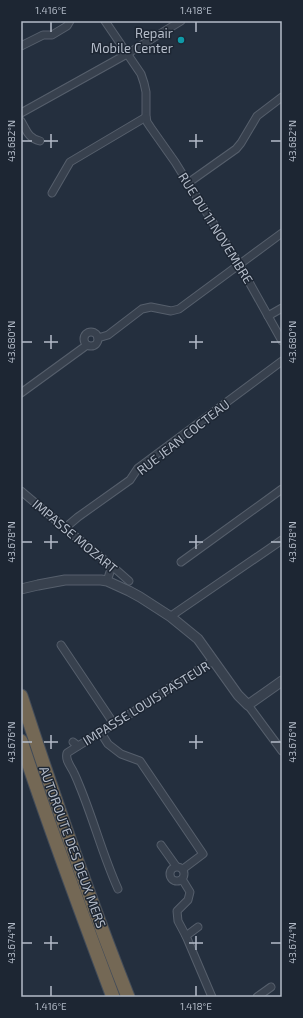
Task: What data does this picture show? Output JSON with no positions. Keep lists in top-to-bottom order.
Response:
{
  "streets": {
    "highway": ["AUTOROUTE DES DEUX MERS"],
    "street": [
      "RUE DU 11 NOVEMBRE",
      "RUE JEAN COCTEAU",
      "IMPASSE MOZART",
      "IMPASSE LOUIS PASTEUR"
    ]
  },
  "crossings": [
    ["RUE JEAN COCTEAU", "IMPASSE MOZART"]
  ],
  "places": ["Repair Mobile Center"],
  "coordinates": [
    "1.416°E",
    "1.418°E",
    "43.682°N",
    "43.680°N",
    "43.678°N",
    "43.676°N",
    "43.674°N"
  ]
}
